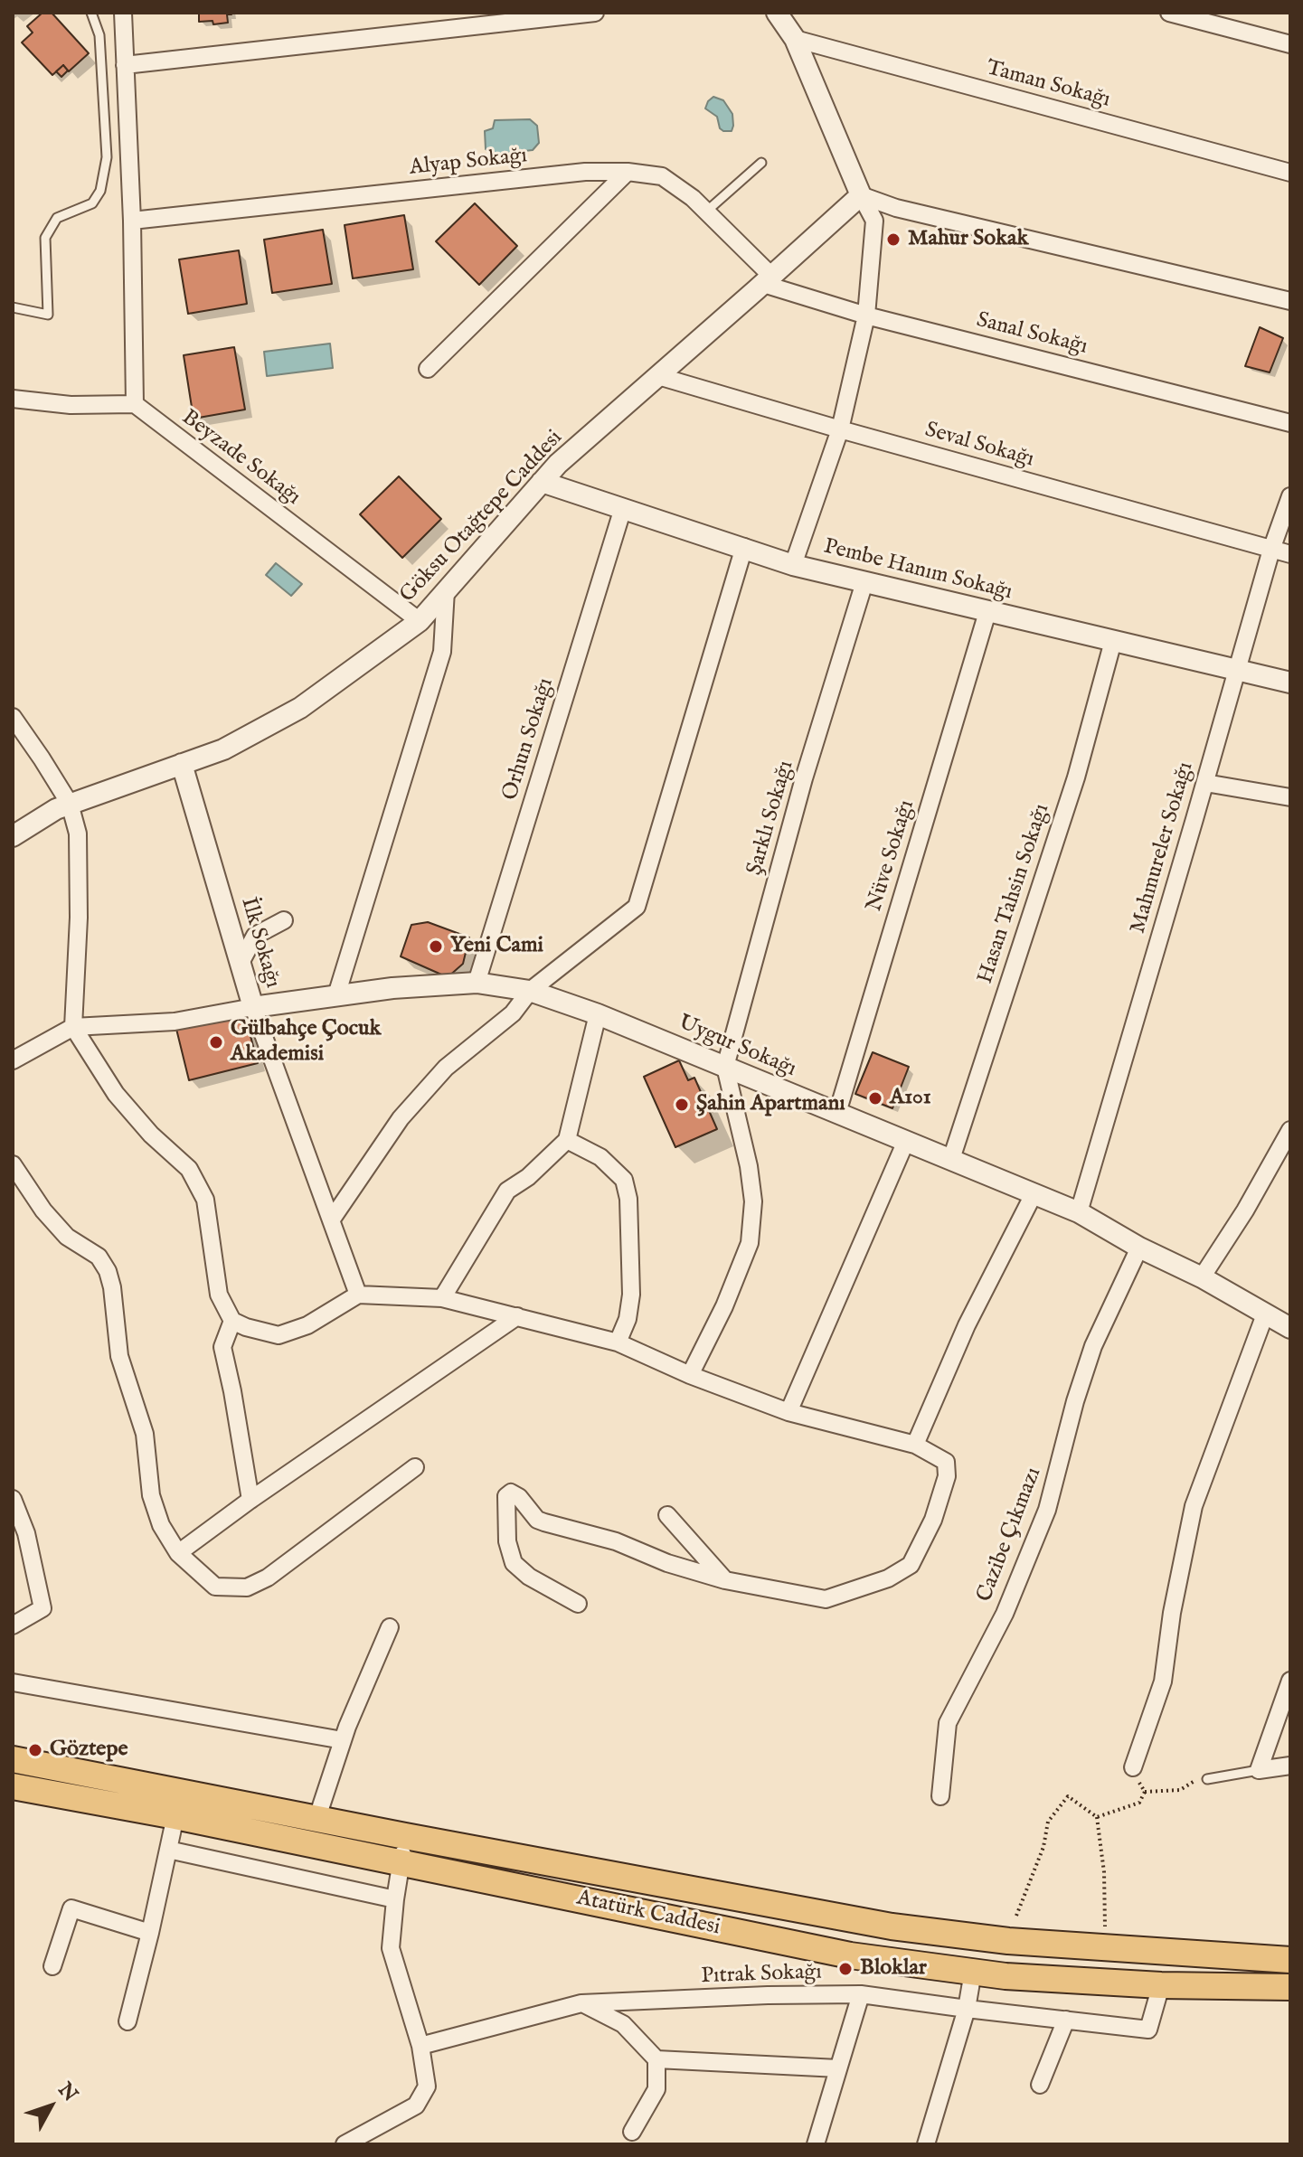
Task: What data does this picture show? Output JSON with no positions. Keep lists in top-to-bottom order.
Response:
{
  "streets": {
    "main road": ["Atatürk Caddesi"],
    "street": [
      "Taman Sokağı",
      "Alyap Sokağı",
      "Sanal Sokağı",
      "Seval Sokağı",
      "Beyzade Sokağı",
      "Göksu Otağtepe Caddesi",
      "Pembe Hanım Sokağı",
      "Orhun Sokağı",
      "Şarklı Sokağı",
      "Mahmureler Sokağı",
      "Nüve Sokağı",
      "Hasan Tahsin Sokağı",
      "İlk Sokağı",
      "Uygur Sokağı",
      "Cazibe Çıkmazı",
      "Pıtrak Sokağı"
    ]
  },
  "crossings": [
    ["Alyap Sokağı", "Sanal Sokağı"],
    ["Alyap Sokağı", "Göksu Otağtepe Caddesi"],
    ["Sanal Sokağı", "Göksu Otağtepe Caddesi"],
    ["Seval Sokağı", "Göksu Otağtepe Caddesi"],
    ["Seval Sokağı", "Mahmureler Sokağı"],
    ["Beyzade Sokağı", "Göksu Otağtepe Caddesi"],
    ["Göksu Otağtepe Caddesi", "Pembe Hanım Sokağı"],
    ["Göksu Otağtepe Caddesi", "İlk Sokağı"],
    ["Pembe Hanım Sokağı", "Orhun Sokağı"],
    ["Pembe Hanım Sokağı", "Şarklı Sokağı"],
    ["Pembe Hanım Sokağı", "Mahmureler Sokağı"],
    ["Pembe Hanım Sokağı", "Nüve Sokağı"],
    ["Pembe Hanım Sokağı", "Hasan Tahsin Sokağı"],
    ["Orhun Sokağı", "Uygur Sokağı"],
    ["Şarklı Sokağı", "Uygur Sokağı"],
    ["Mahmureler Sokağı", "Uygur Sokağı"],
    ["Nüve Sokağı", "Uygur Sokağı"],
    ["Hasan Tahsin Sokağı", "Uygur Sokağı"],
    ["İlk Sokağı", "Uygur Sokağı"],
    ["Uygur Sokağı", "Cazibe Çıkmazı"],
    ["Atatürk Caddesi", "Pıtrak Sokağı"]
  ],
  "places": [
    "Mahur Sokak",
    "Yeni Cami",
    "Gülbahçe Çocuk Akademisi",
    "A101",
    "Şahin Apartmanı",
    "Göztepe",
    "Bloklar"
  ],
  "north": "top right"
}
